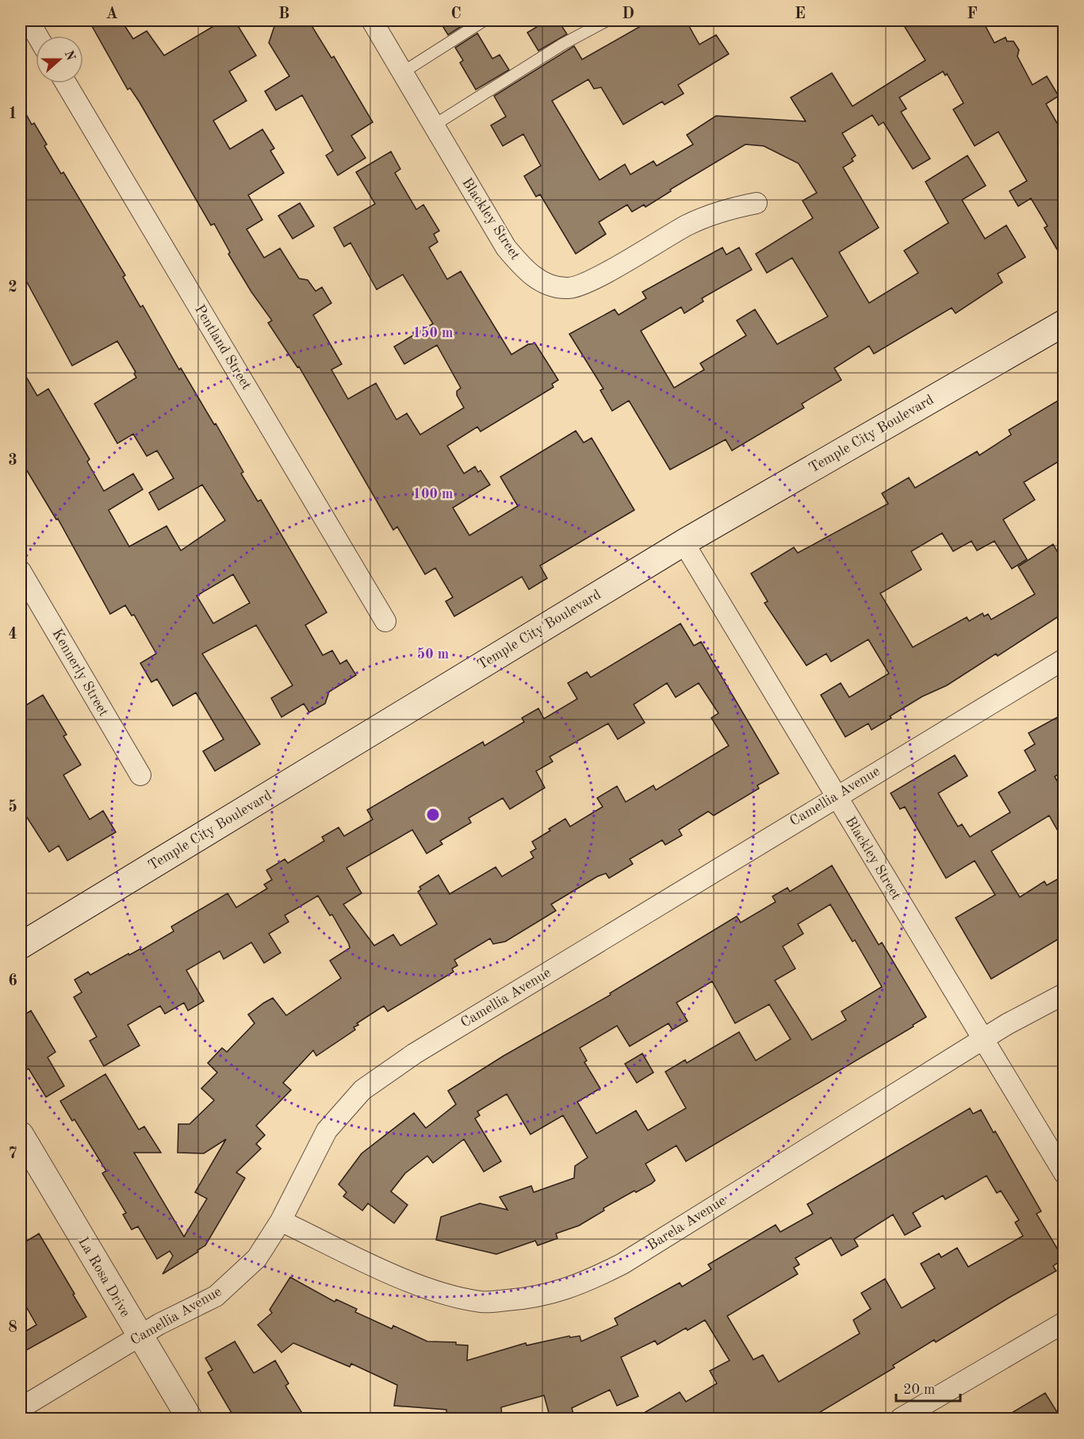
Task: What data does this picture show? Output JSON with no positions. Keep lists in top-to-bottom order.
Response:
{
  "streets": {
    "main road": ["Temple City Boulevard"],
    "street": [
      "Blackley Street",
      "Pentland Street",
      "Kennerly Street",
      "Camellia Avenue",
      "Barela Avenue",
      "La Rosa Drive"
    ]
  },
  "crossings": [
    ["Blackley Street", "Temple City Boulevard"],
    ["Blackley Street", "Camellia Avenue"],
    ["Blackley Street", "Barela Avenue"],
    ["Camellia Avenue", "Barela Avenue"],
    ["Camellia Avenue", "La Rosa Drive"]
  ],
  "scale_bar": "20 m",
  "north": "right",
  "grid": {
    "columns": [
      "A",
      "B",
      "C",
      "D",
      "E",
      "F"
    ],
    "rows": [
      "1",
      "2",
      "3",
      "4",
      "5",
      "6",
      "7",
      "8"
    ]
  },
  "rings": ["150 m", "100 m", "50 m"]
}
